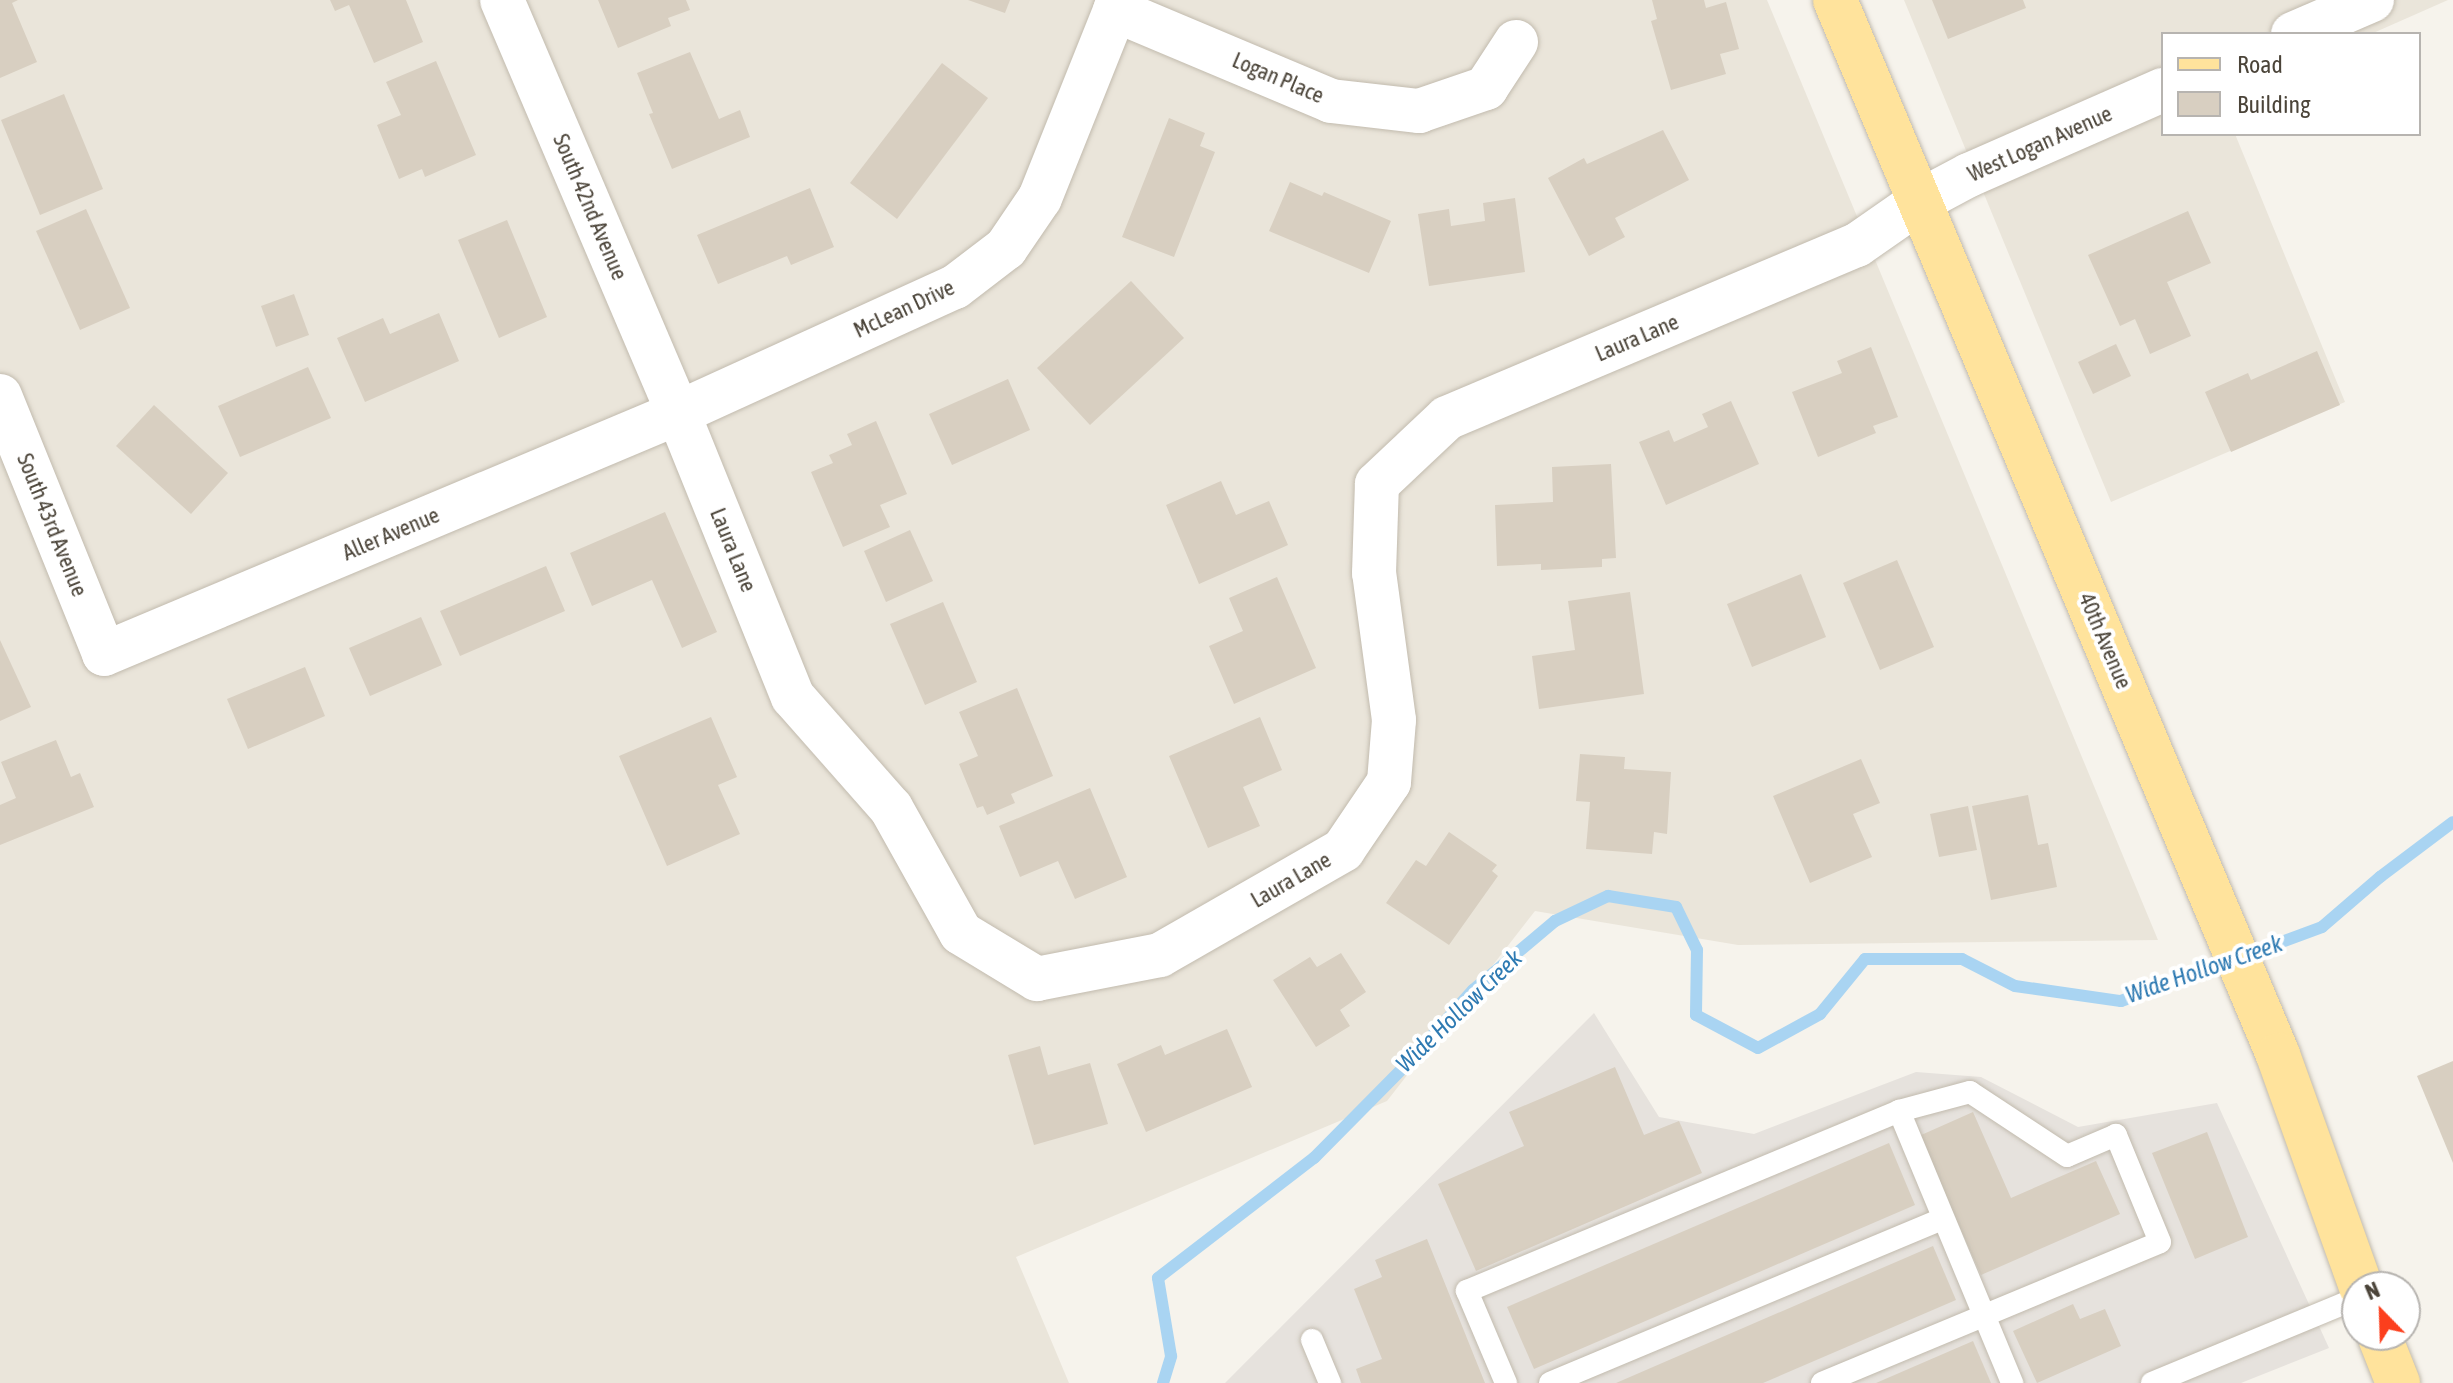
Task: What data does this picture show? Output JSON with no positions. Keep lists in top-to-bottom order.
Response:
{
  "streets": {
    "main road": ["40th Avenue"],
    "street": [
      "Logan Place",
      "West Logan Avenue",
      "South 42nd Avenue",
      "McLean Drive",
      "Laura Lane",
      "South 43rd Avenue",
      "Aller Avenue"
    ]
  },
  "crossings": [
    ["Logan Place", "McLean Drive"],
    ["West Logan Avenue", "Laura Lane"],
    ["West Logan Avenue", "40th Avenue"],
    ["South 42nd Avenue", "McLean Drive"],
    ["South 42nd Avenue", "Laura Lane"],
    ["South 42nd Avenue", "Aller Avenue"],
    ["McLean Drive", "Laura Lane"],
    ["McLean Drive", "Aller Avenue"],
    ["Laura Lane", "Aller Avenue"],
    ["Laura Lane", "40th Avenue"],
    ["South 43rd Avenue", "Aller Avenue"]
  ],
  "water": ["Wide Hollow Creek"],
  "legend": ["Road", "Building"],
  "north": "top left"
}
